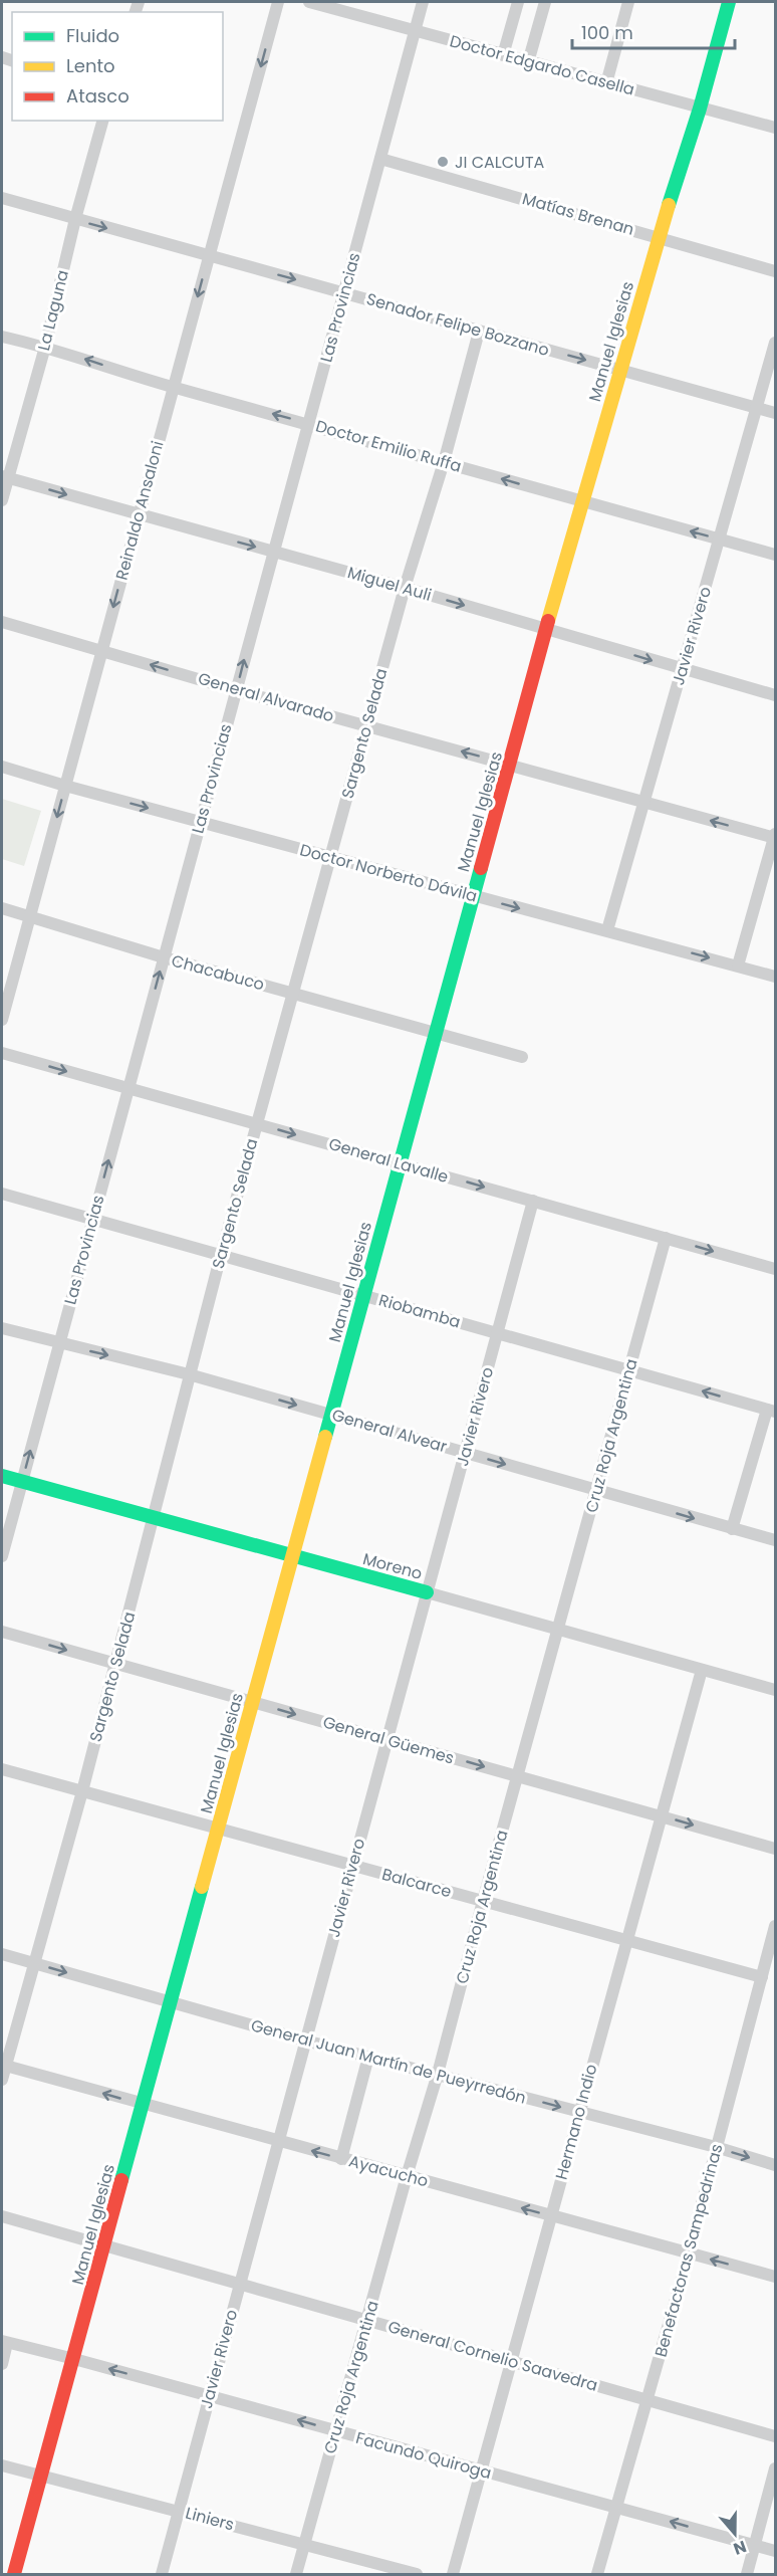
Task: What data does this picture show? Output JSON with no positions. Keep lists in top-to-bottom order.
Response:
{
  "streets": {
    "street": [
      "Doctor Edgardo Casella",
      "Matías Brenan",
      "Las Provincias",
      "La Laguna",
      "Senador Felipe Bozzano",
      "Manuel Iglesias",
      "Doctor Emilio Ruffa",
      "Reinaldo Ansaloni",
      "Miguel Auli",
      "Javier Rivero",
      "General Alvarado",
      "Sargento Selada",
      "Doctor Norberto Dávila",
      "Chacabuco",
      "General Lavalle",
      "Riobamba",
      "General Alvear",
      "Cruz Roja Argentina",
      "Moreno",
      "General Güemes",
      "Balcarce",
      "General Juan Martín de Pueyrredón",
      "Hermano Indio",
      "Ayacucho",
      "Benefactoras Sampedrinas",
      "General Cornelio Saavedra",
      "Facundo Quiroga",
      "Liniers"
    ]
  },
  "crossings": [
    ["Doctor Edgardo Casella", "Las Provincias"],
    ["Doctor Edgardo Casella", "Manuel Iglesias"],
    ["Matías Brenan", "Las Provincias"],
    ["Matías Brenan", "Manuel Iglesias"],
    ["Las Provincias", "Senador Felipe Bozzano"],
    ["Las Provincias", "Doctor Emilio Ruffa"],
    ["Las Provincias", "Miguel Auli"],
    ["Las Provincias", "General Alvarado"],
    ["Las Provincias", "Doctor Norberto Dávila"],
    ["Las Provincias", "Chacabuco"],
    ["Las Provincias", "General Lavalle"],
    ["Las Provincias", "Riobamba"],
    ["Las Provincias", "General Alvear"],
    ["Las Provincias", "Moreno"],
    ["La Laguna", "Senador Felipe Bozzano"],
    ["La Laguna", "Doctor Emilio Ruffa"],
    ["La Laguna", "Miguel Auli"],
    ["Senador Felipe Bozzano", "Manuel Iglesias"],
    ["Senador Felipe Bozzano", "Reinaldo Ansaloni"],
    ["Senador Felipe Bozzano", "Javier Rivero"],
    ["Senador Felipe Bozzano", "Sargento Selada"],
    ["Manuel Iglesias", "Doctor Emilio Ruffa"],
    ["Manuel Iglesias", "Miguel Auli"],
    ["Manuel Iglesias", "General Alvarado"],
    ["Manuel Iglesias", "Doctor Norberto Dávila"],
    ["Manuel Iglesias", "Chacabuco"],
    ["Manuel Iglesias", "General Lavalle"],
    ["Manuel Iglesias", "Riobamba"],
    ["Manuel Iglesias", "General Alvear"],
    ["Manuel Iglesias", "Moreno"],
    ["Manuel Iglesias", "General Güemes"],
    ["Manuel Iglesias", "Balcarce"],
    ["Manuel Iglesias", "General Juan Martín de Pueyrredón"],
    ["Manuel Iglesias", "Ayacucho"],
    ["Manuel Iglesias", "General Cornelio Saavedra"],
    ["Manuel Iglesias", "Facundo Quiroga"],
    ["Manuel Iglesias", "Liniers"],
    ["Doctor Emilio Ruffa", "Reinaldo Ansaloni"],
    ["Doctor Emilio Ruffa", "Javier Rivero"],
    ["Doctor Emilio Ruffa", "Sargento Selada"],
    ["Reinaldo Ansaloni", "Miguel Auli"],
    ["Reinaldo Ansaloni", "General Alvarado"],
    ["Reinaldo Ansaloni", "Doctor Norberto Dávila"],
    ["Reinaldo Ansaloni", "Chacabuco"],
    ["Miguel Auli", "Javier Rivero"],
    ["Miguel Auli", "Sargento Selada"],
    ["Javier Rivero", "General Alvarado"],
    ["Javier Rivero", "Doctor Norberto Dávila"],
    ["Javier Rivero", "General Lavalle"],
    ["Javier Rivero", "Riobamba"],
    ["Javier Rivero", "General Alvear"],
    ["Javier Rivero", "Moreno"],
    ["Javier Rivero", "General Güemes"],
    ["Javier Rivero", "Balcarce"],
    ["Javier Rivero", "General Juan Martín de Pueyrredón"],
    ["Javier Rivero", "Ayacucho"],
    ["Javier Rivero", "General Cornelio Saavedra"],
    ["Javier Rivero", "Facundo Quiroga"],
    ["Javier Rivero", "Liniers"],
    ["General Alvarado", "Sargento Selada"],
    ["Sargento Selada", "Doctor Norberto Dávila"],
    ["Sargento Selada", "Chacabuco"],
    ["Sargento Selada", "General Lavalle"],
    ["Sargento Selada", "Riobamba"],
    ["Sargento Selada", "General Alvear"],
    ["Sargento Selada", "Moreno"],
    ["Sargento Selada", "General Güemes"],
    ["Sargento Selada", "Balcarce"],
    ["Sargento Selada", "General Juan Martín de Pueyrredón"],
    ["Sargento Selada", "Ayacucho"],
    ["General Lavalle", "Cruz Roja Argentina"],
    ["Riobamba", "Cruz Roja Argentina"],
    ["General Alvear", "Cruz Roja Argentina"],
    ["Cruz Roja Argentina", "Moreno"],
    ["Cruz Roja Argentina", "General Güemes"],
    ["Cruz Roja Argentina", "Balcarce"],
    ["Cruz Roja Argentina", "General Juan Martín de Pueyrredón"],
    ["Cruz Roja Argentina", "Ayacucho"],
    ["Cruz Roja Argentina", "General Cornelio Saavedra"],
    ["Cruz Roja Argentina", "Facundo Quiroga"],
    ["Cruz Roja Argentina", "Liniers"],
    ["Moreno", "Hermano Indio"],
    ["General Güemes", "Hermano Indio"],
    ["Balcarce", "Hermano Indio"],
    ["Balcarce", "Benefactoras Sampedrinas"],
    ["General Juan Martín de Pueyrredón", "Hermano Indio"],
    ["General Juan Martín de Pueyrredón", "Benefactoras Sampedrinas"],
    ["Hermano Indio", "Ayacucho"],
    ["Hermano Indio", "General Cornelio Saavedra"],
    ["Hermano Indio", "Facundo Quiroga"],
    ["Ayacucho", "Benefactoras Sampedrinas"],
    ["Benefactoras Sampedrinas", "General Cornelio Saavedra"],
    ["Benefactoras Sampedrinas", "Facundo Quiroga"]
  ],
  "one_way": [
    "Senador Felipe Bozzano",
    "Doctor Emilio Ruffa",
    "Reinaldo Ansaloni",
    "Miguel Auli",
    "General Alvarado",
    "Doctor Norberto Dávila",
    "General Lavalle",
    "General Alvear",
    "General Güemes",
    "General Juan Martín de Pueyrredón",
    "Ayacucho",
    "Facundo Quiroga"
  ],
  "places": ["JI CALCUTA"],
  "legend": ["Fluido", "Lento", "Atasco"],
  "scale_bar": "100 m",
  "north": "bottom"
}
